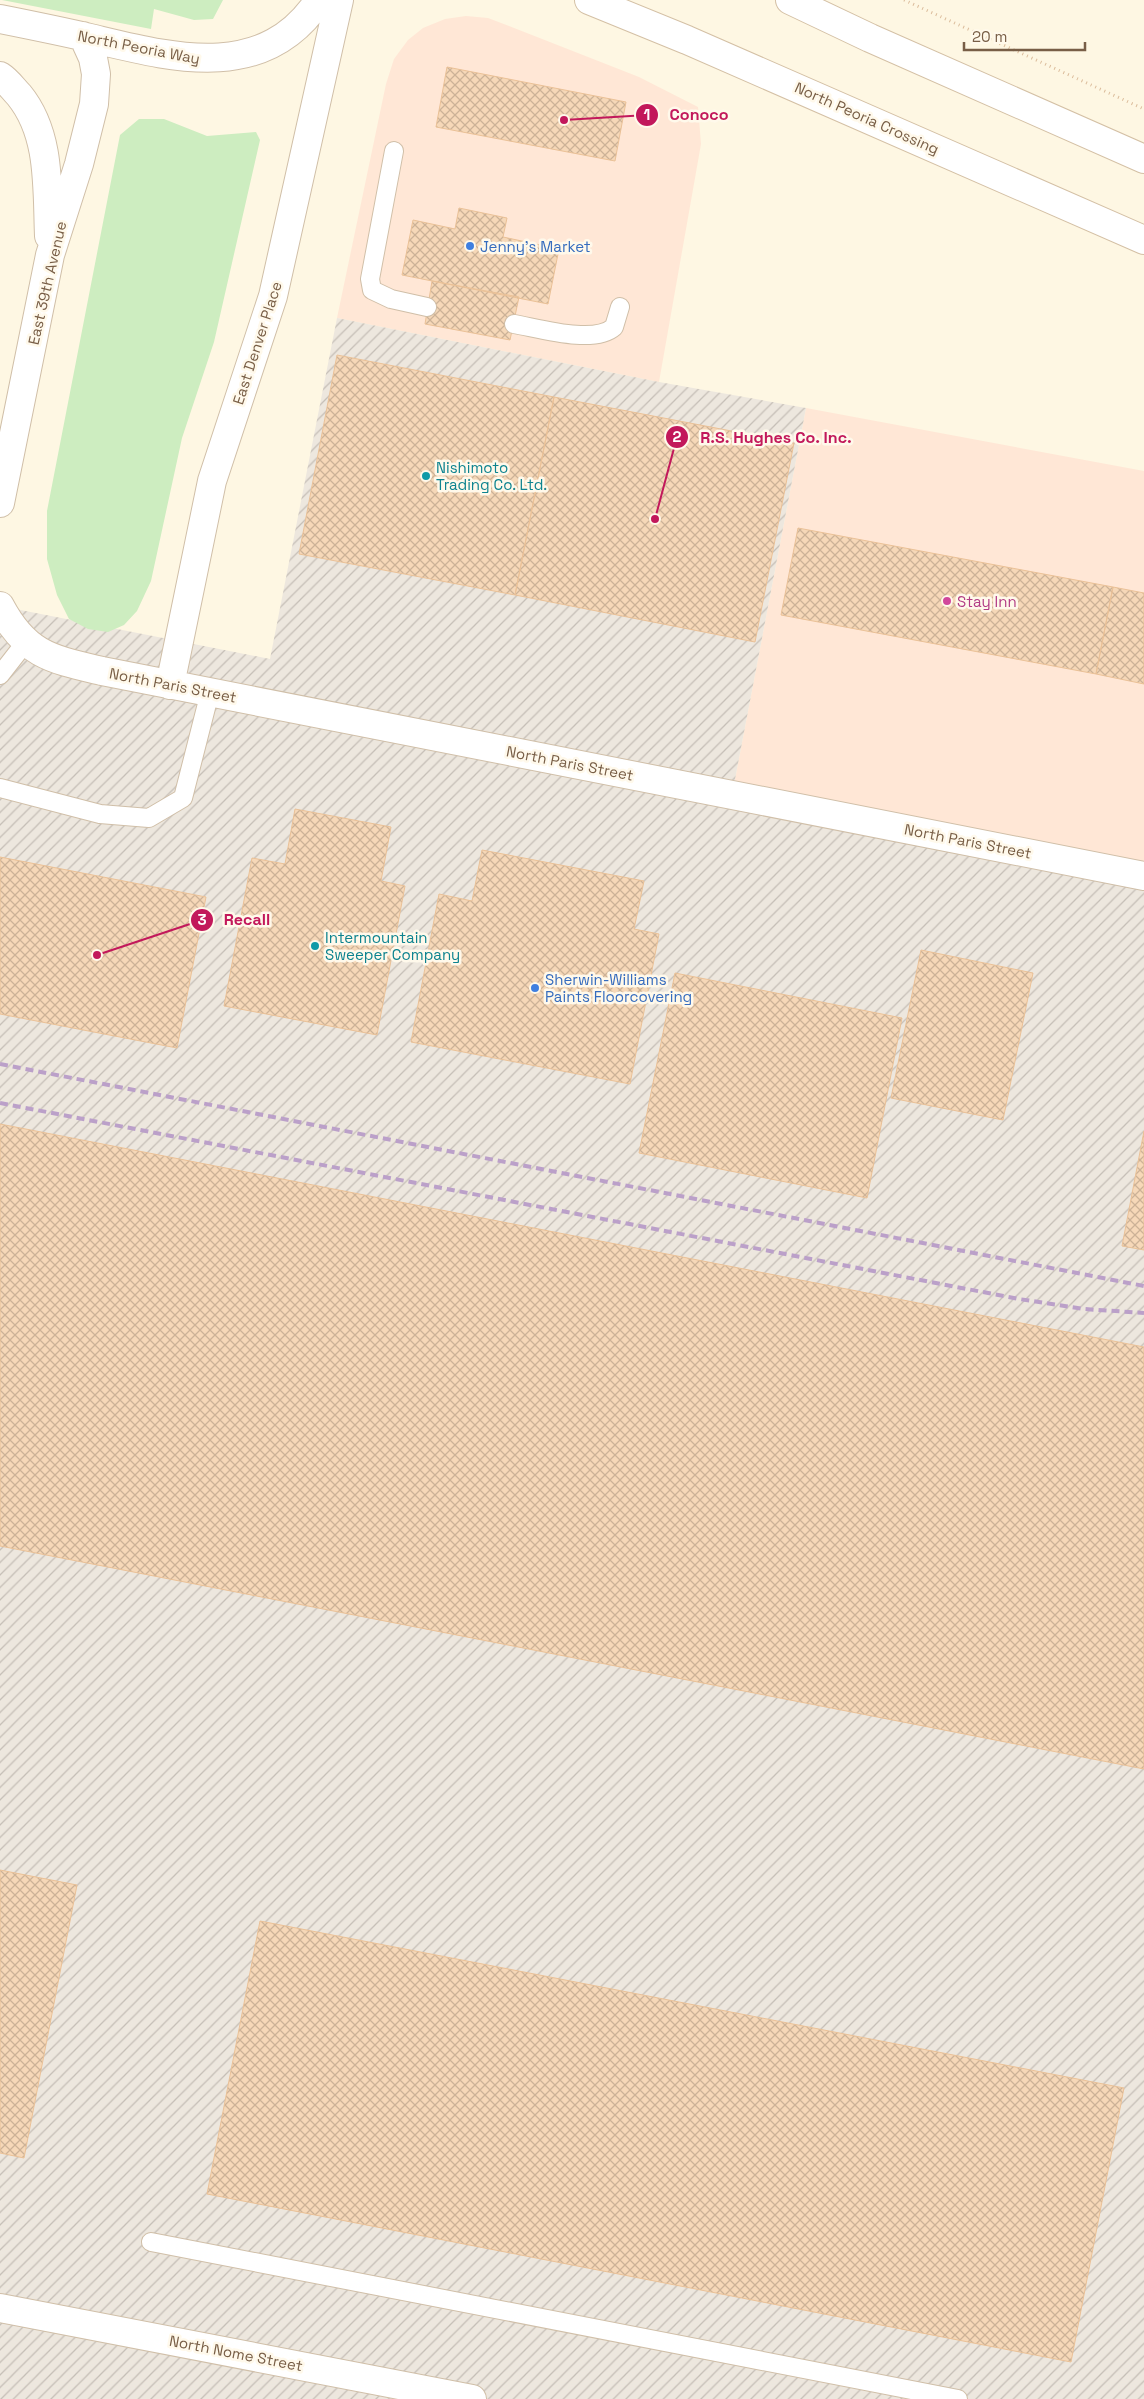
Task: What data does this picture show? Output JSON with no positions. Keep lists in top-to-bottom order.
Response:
{
  "streets": {
    "street": [
      "North Peoria Way",
      "North Peoria Crossing",
      "East 39th Avenue",
      "East Denver Place",
      "North Paris Street",
      "North Nome Street"
    ]
  },
  "crossings": [
    ["North Peoria Way", "East 39th Avenue"],
    ["East Denver Place", "North Paris Street"]
  ],
  "places": [
    "Conoco",
    "Jenny's Market",
    "Nishimoto Trading Co. Ltd.",
    "R.S. Hughes Co. Inc.",
    "Stay Inn",
    "Intermountain Sweeper Company",
    "Recall",
    "Sherwin-Williams Paints Floorcovering"
  ],
  "scale_bar": "20 m"
}
